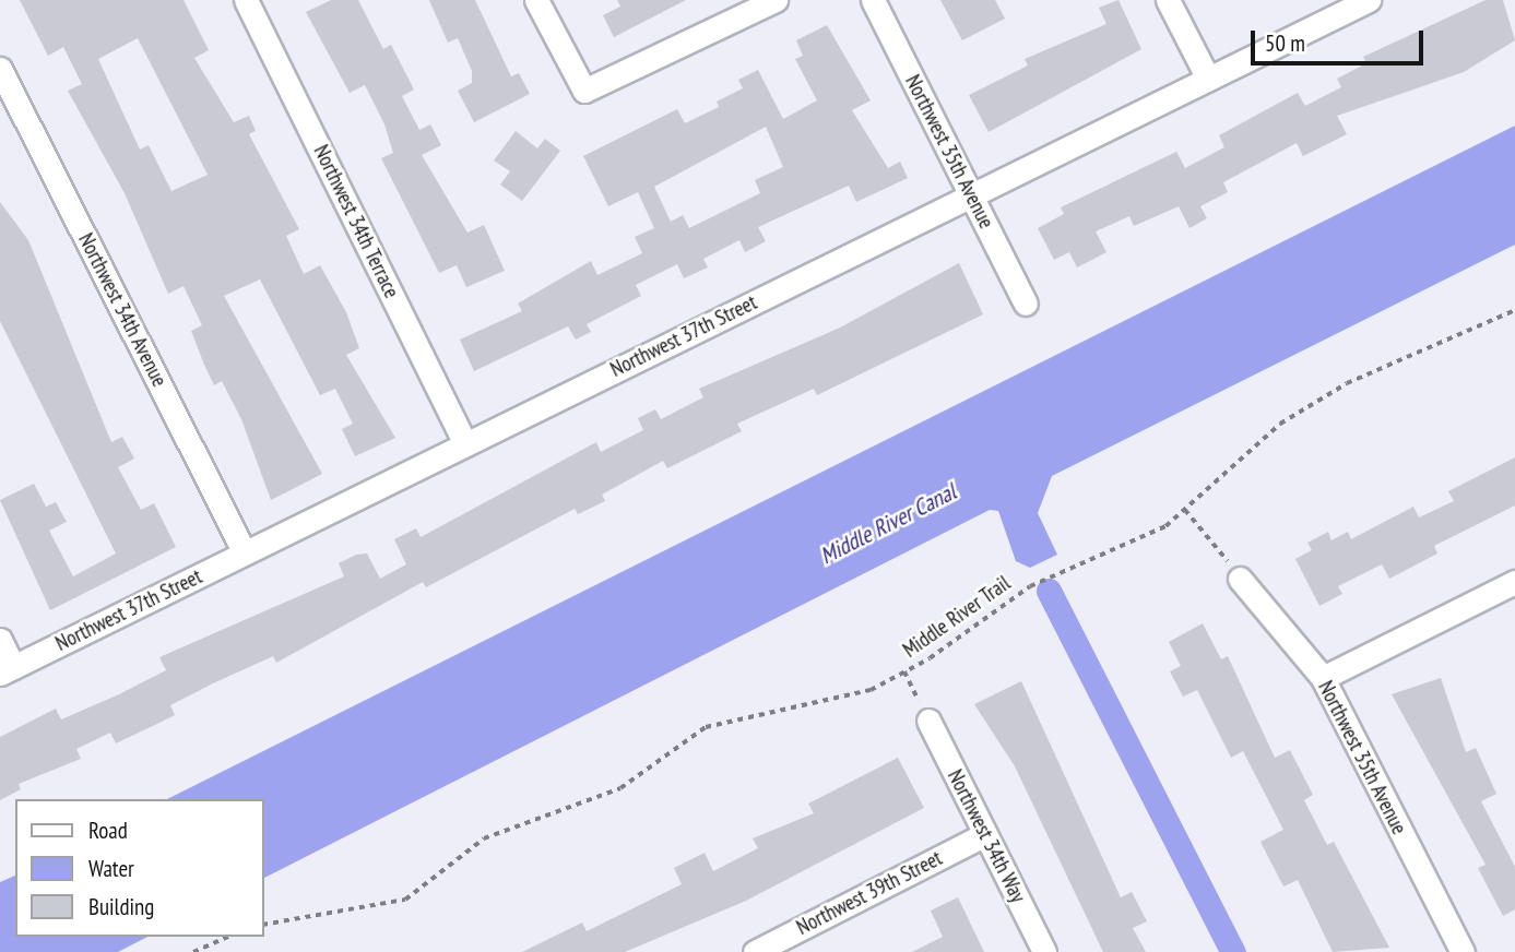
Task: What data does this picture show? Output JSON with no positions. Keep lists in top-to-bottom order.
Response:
{
  "streets": {
    "street": [
      "Northwest 35th Avenue",
      "Northwest 34th Terrace",
      "Northwest 34th Avenue",
      "Northwest 37th Street",
      "Northwest 34th Way",
      "Northwest 39th Street"
    ],
    "path": ["Middle River Trail"]
  },
  "crossings": [
    ["Northwest 35th Avenue", "Northwest 37th Street"],
    ["Northwest 34th Terrace", "Northwest 37th Street"],
    ["Northwest 34th Avenue", "Northwest 37th Street"],
    ["Northwest 34th Way", "Northwest 39th Street"]
  ],
  "water": ["Middle River Canal"],
  "legend": ["Road", "Water", "Building"],
  "scale_bar": "50 m"
}
